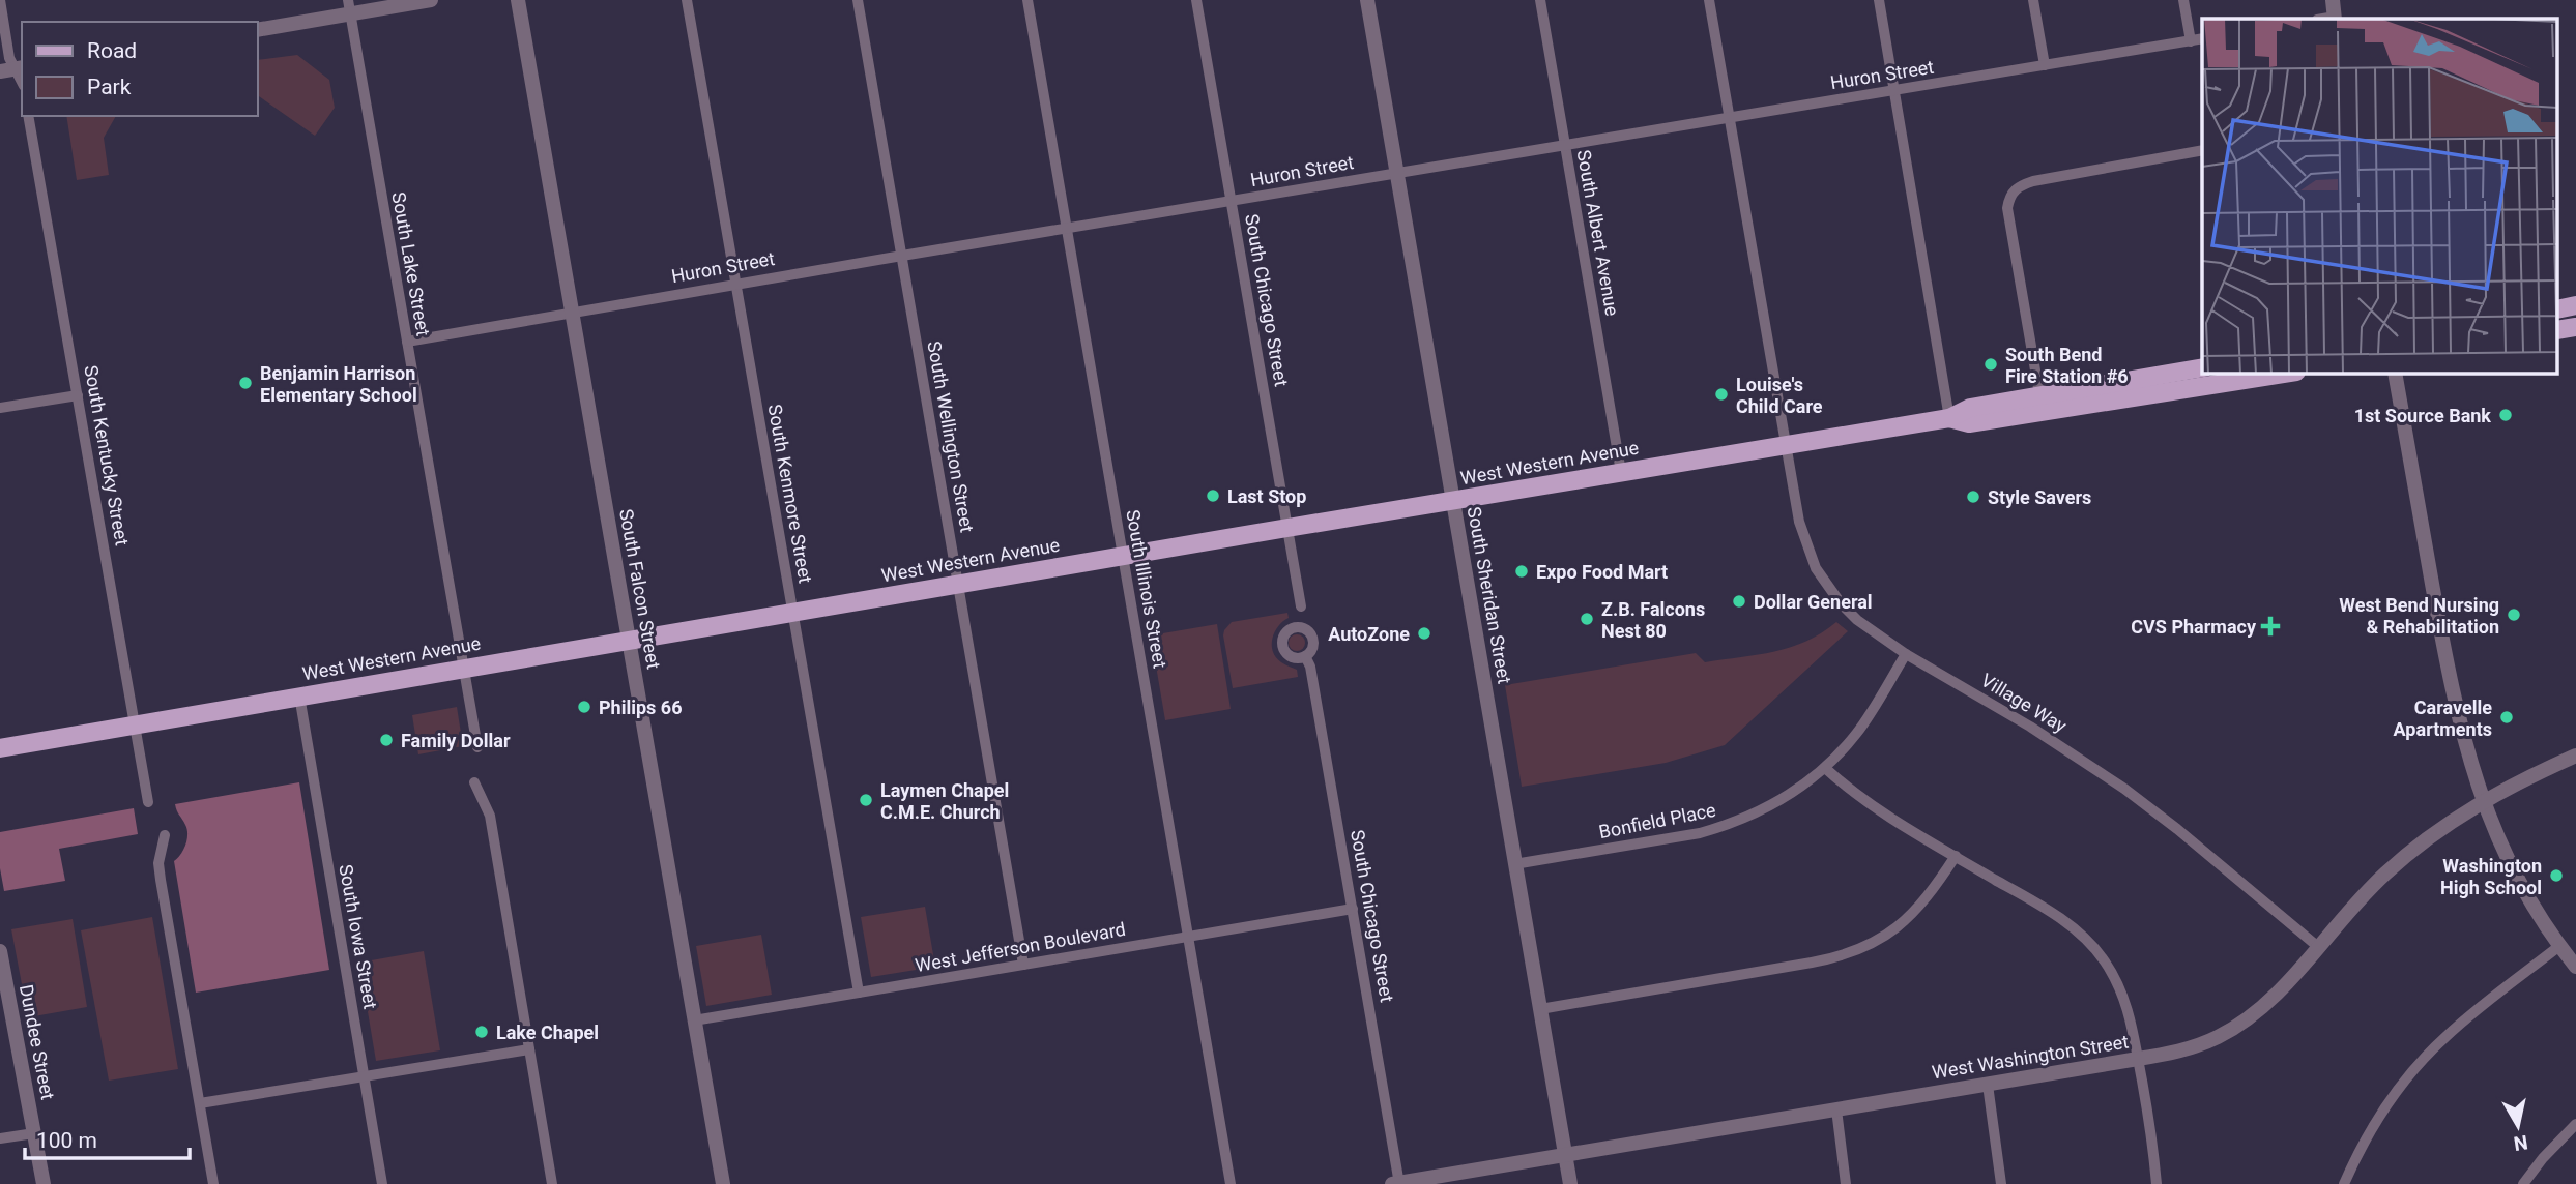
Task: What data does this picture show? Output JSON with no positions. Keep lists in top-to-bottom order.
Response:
{
  "streets": {
    "main road": ["West Western Avenue"],
    "street": [
      "Huron Street",
      "South Albert Avenue",
      "South Lake Street",
      "South Chicago Street",
      "South Wellington Street",
      "South Kentucky Street",
      "South Kenmore Street",
      "South Falcon Street",
      "South Illinois Street",
      "South Sheridan Street",
      "Village Way",
      "Bonfield Place",
      "South Iowa Street",
      "West Jefferson Boulevard",
      "Dundee Street",
      "West Washington Street"
    ]
  },
  "crossings": [
    ["Huron Street", "South Albert Avenue"],
    ["Huron Street", "South Lake Street"],
    ["Huron Street", "South Chicago Street"],
    ["Huron Street", "South Wellington Street"],
    ["Huron Street", "South Kenmore Street"],
    ["Huron Street", "South Falcon Street"],
    ["Huron Street", "South Illinois Street"],
    ["Huron Street", "South Sheridan Street"],
    ["Huron Street", "Village Way"],
    ["South Albert Avenue", "West Western Avenue"],
    ["South Lake Street", "West Western Avenue"],
    ["South Chicago Street", "West Western Avenue"],
    ["South Chicago Street", "West Jefferson Boulevard"],
    ["South Chicago Street", "West Washington Street"],
    ["South Wellington Street", "West Western Avenue"],
    ["South Wellington Street", "West Jefferson Boulevard"],
    ["South Kentucky Street", "West Western Avenue"],
    ["West Western Avenue", "South Kenmore Street"],
    ["West Western Avenue", "South Falcon Street"],
    ["West Western Avenue", "South Illinois Street"],
    ["West Western Avenue", "South Sheridan Street"],
    ["West Western Avenue", "Village Way"],
    ["West Western Avenue", "South Iowa Street"],
    ["South Kenmore Street", "West Jefferson Boulevard"],
    ["South Falcon Street", "West Jefferson Boulevard"],
    ["South Illinois Street", "West Jefferson Boulevard"],
    ["South Sheridan Street", "Bonfield Place"],
    ["South Sheridan Street", "West Washington Street"],
    ["Village Way", "Bonfield Place"],
    ["Village Way", "West Washington Street"]
  ],
  "places": {
    "other": [
      "South Bend Fire Station #6",
      "Benjamin Harrison Elementary School",
      "Louise's Child Care",
      "1st Source Bank",
      "Last Stop",
      "Style Savers",
      "Expo Food Mart",
      "Dollar General",
      "West Bend Nursing & Rehabilitation",
      "Z.B. Falcons Nest 80",
      "AutoZone",
      "Philips 66",
      "Caravelle Apartments",
      "Family Dollar",
      "Laymen Chapel C.M.E. Church",
      "Washington High School",
      "Lake Chapel"
    ],
    "health": ["CVS Pharmacy"]
  },
  "legend": ["Road", "Park"],
  "scale_bar": "100 m",
  "north": "bottom"
}
